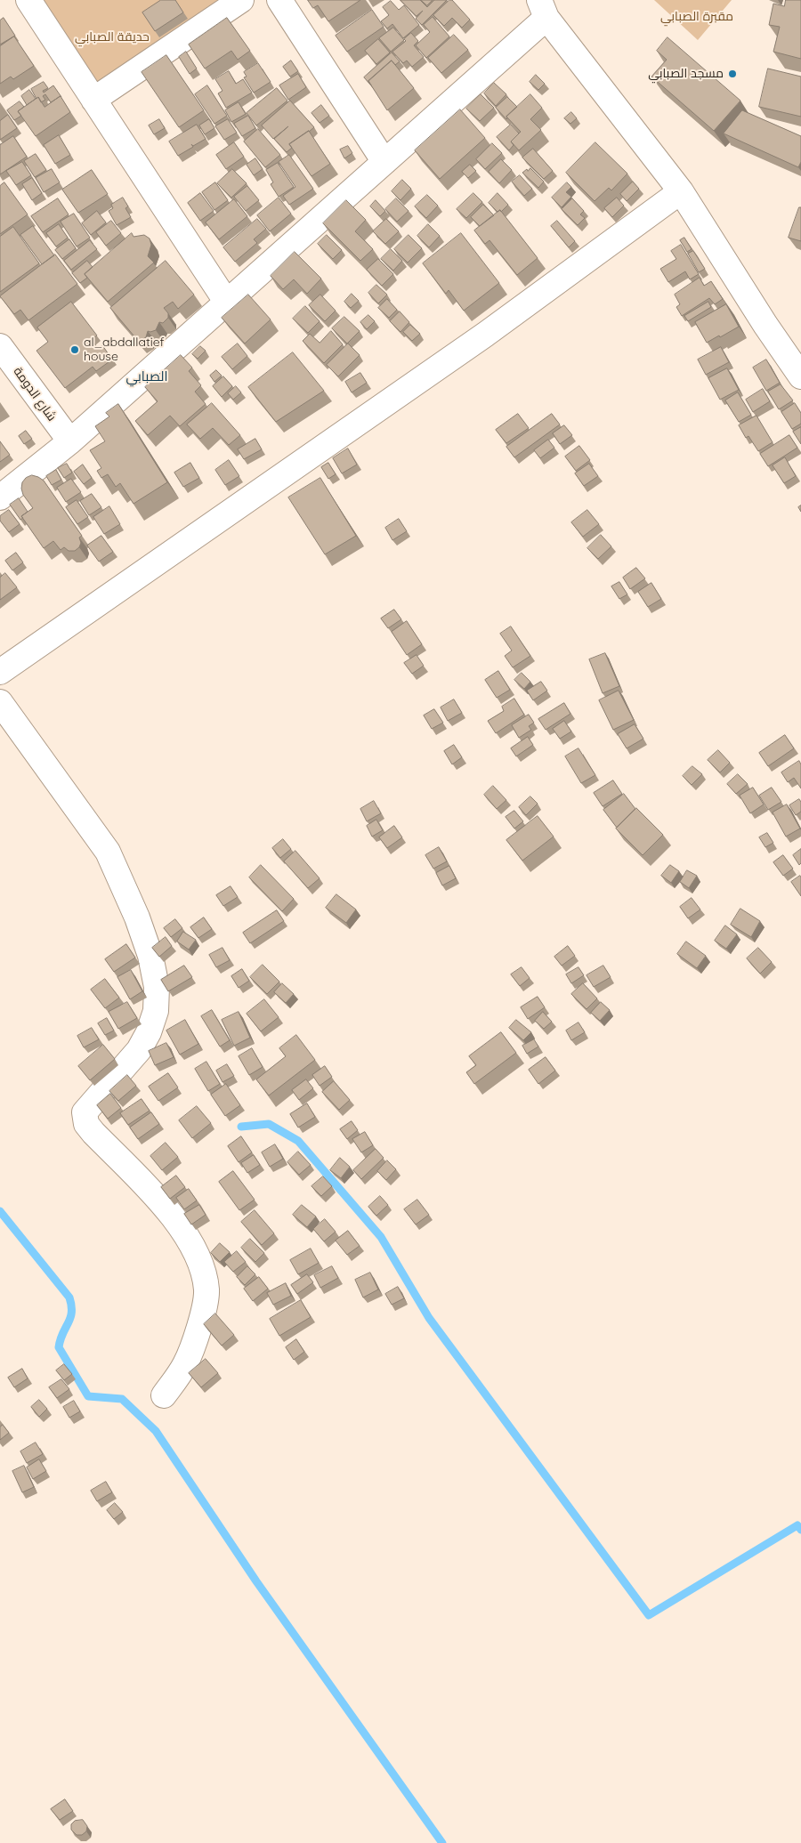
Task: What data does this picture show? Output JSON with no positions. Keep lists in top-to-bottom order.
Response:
{
  "streets": {
    "street": ["شارع الدومة"]
  },
  "districts": ["الصبابي"],
  "parks": ["مقبرة الصبابي", "حديقة الصبابي"],
  "places": ["مسجد الصبابي", "al_abdallatief house"]
}
